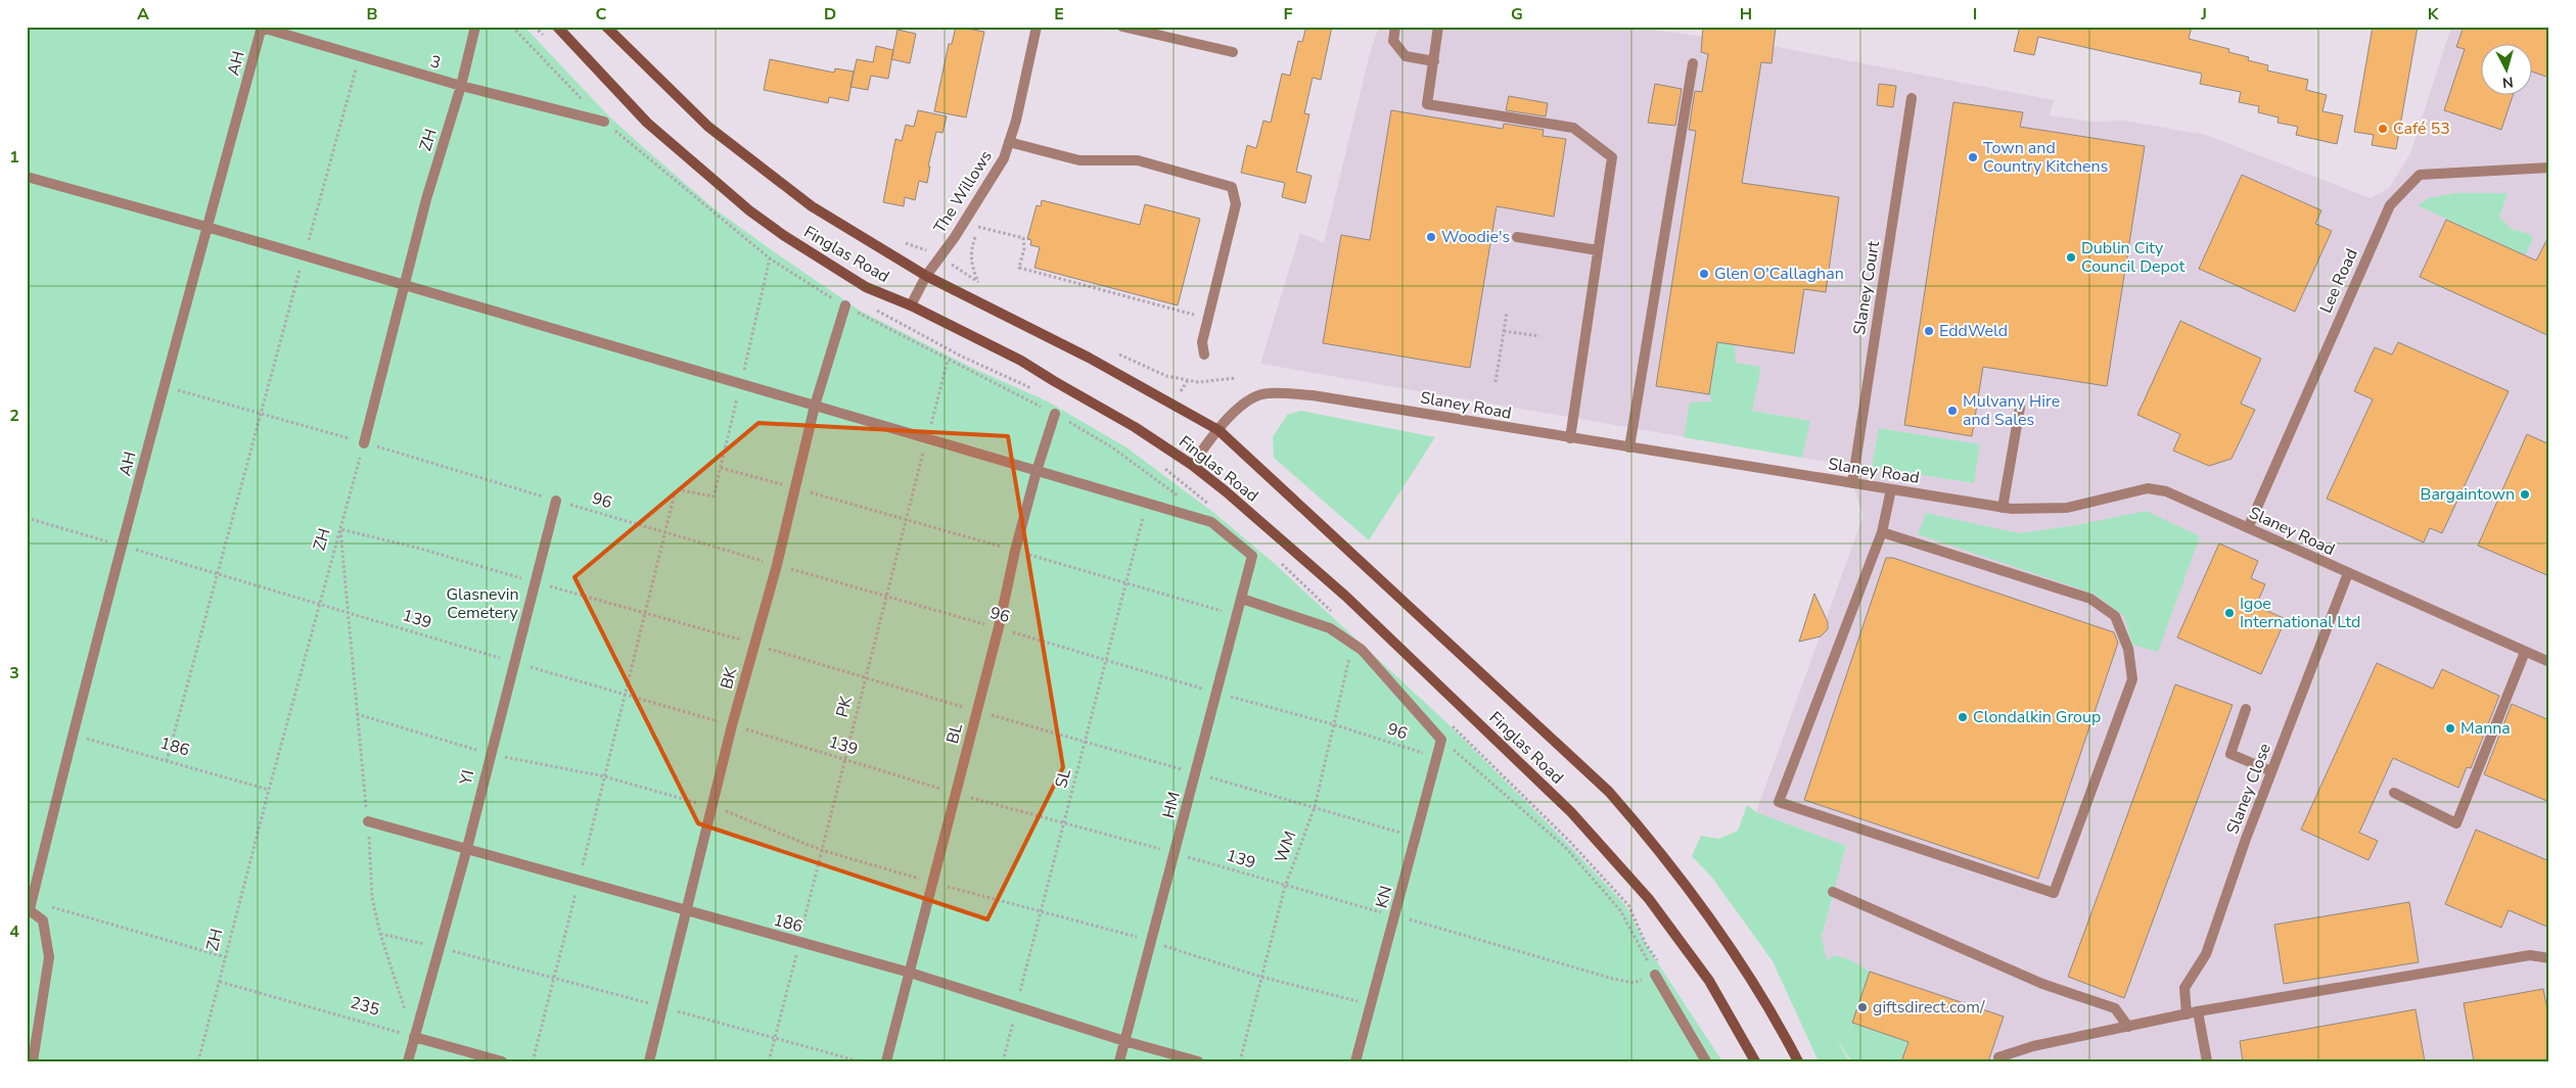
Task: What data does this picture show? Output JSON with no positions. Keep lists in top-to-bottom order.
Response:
{
  "streets": {
    "main road": ["Finglas Road"],
    "street": [
      "3",
      "AH",
      "ZH",
      "The Willows",
      "Lee Road",
      "Slaney Court",
      "Slaney Road",
      "BK",
      "BL",
      "186",
      "YI",
      "Slaney Close",
      "HM",
      "KN"
    ],
    "path": [
      "96",
      "139",
      "PK",
      "SL",
      "WM",
      "235"
    ]
  },
  "crossings": [
    ["3", "AH"],
    ["3", "ZH"],
    ["AH", "139"],
    ["AH", "186"],
    ["ZH", "139"],
    ["ZH", "186"],
    ["ZH", "235"],
    ["The Willows", "Finglas Road"],
    ["Finglas Road", "Slaney Road"],
    ["Lee Road", "Slaney Road"],
    ["Slaney Court", "Slaney Road"],
    ["Slaney Road", "Slaney Close"],
    ["96", "BK"],
    ["96", "PK"],
    ["96", "BL"],
    ["96", "YI"],
    ["96", "SL"],
    ["96", "HM"],
    ["96", "WM"],
    ["96", "KN"],
    ["139", "BK"],
    ["139", "PK"],
    ["139", "BL"],
    ["139", "YI"],
    ["139", "SL"],
    ["139", "HM"],
    ["139", "WM"],
    ["139", "KN"],
    ["BK", "186"],
    ["PK", "186"],
    ["BL", "186"],
    ["186", "YI"],
    ["186", "SL"],
    ["186", "HM"],
    ["YI", "235"],
    ["SL", "HM"]
  ],
  "parks": ["Glasnevin Cemetery"],
  "places": [
    "Café 53",
    "Town and Country Kitchens",
    "Woodie's",
    "Dublin City Council Depot",
    "Glen O'Callaghan",
    "EddWeld",
    "Mulvany Hire and Sales",
    "Bargaintown",
    "Igoe International Ltd",
    "Clondalkin Group",
    "Manna",
    "giftsdirect.com/"
  ],
  "north": "bottom",
  "grid": {
    "columns": [
      "A",
      "B",
      "C",
      "D",
      "E",
      "F",
      "G",
      "H",
      "I",
      "J",
      "K"
    ],
    "rows": [
      "1",
      "2",
      "3",
      "4"
    ]
  }
}
